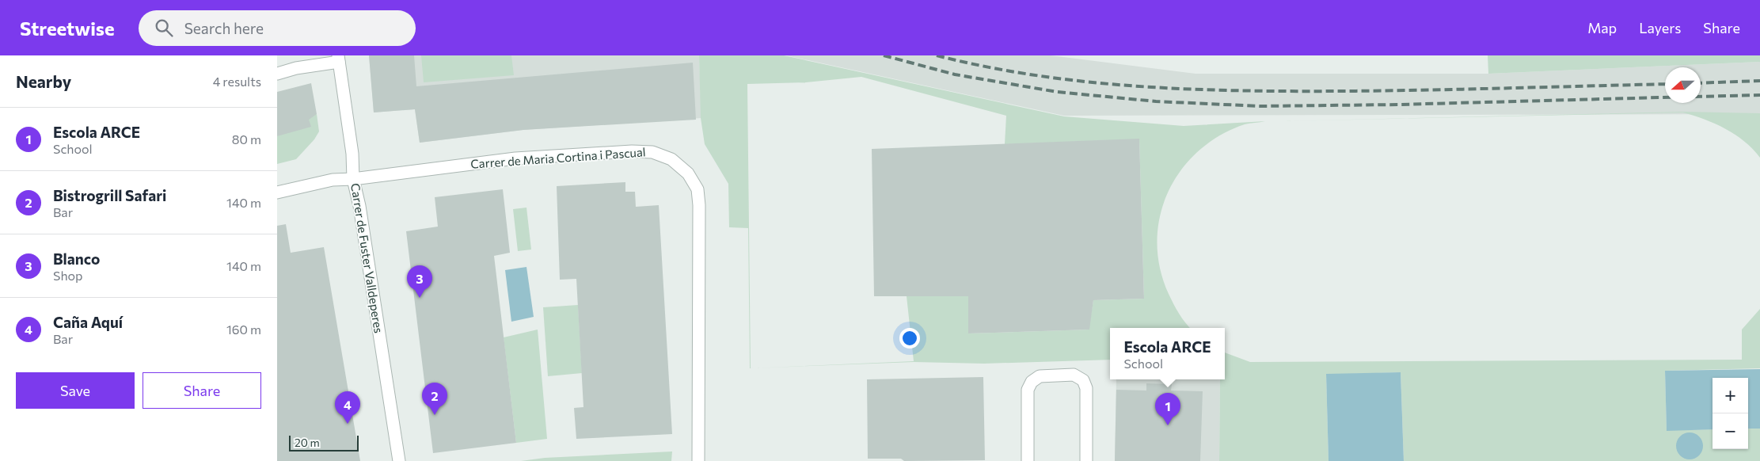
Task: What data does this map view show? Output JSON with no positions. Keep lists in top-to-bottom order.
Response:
{
  "streets": {
    "street": ["Carrer de Maria Cortina i Pascual", "Carrer de Fuster Valldeperes"]
  },
  "crossings": [
    ["Carrer de Maria Cortina i Pascual", "Carrer de Fuster Valldeperes"]
  ],
  "scale_bar": "20 m",
  "north": "left",
  "page": {
    "header": "Streetwise",
    "search": "Search here",
    "nav": ["Map", "Layers", "Share"],
    "heading": ["Nearby", "4 results"],
    "list": [
      {
        "mark": "1",
        "name": "Escola ARCE",
        "note": "School",
        "value": "80 m"
      },
      {
        "mark": "2",
        "name": "Bistrogrill Safari",
        "note": "Bar",
        "value": "140 m"
      },
      {
        "mark": "3",
        "name": "Blanco",
        "note": "Shop",
        "value": "140 m"
      },
      {
        "mark": "4",
        "name": "Caña Aquí",
        "note": "Bar",
        "value": "160 m"
      }
    ],
    "pins": [
      "3",
      "2",
      "4",
      "1"
    ],
    "popup": ["Escola ARCE", "School"],
    "buttons": ["Save", "Share"],
    "map_buttons": ["+", "−"],
    "scale": "20 m"
  }
}
